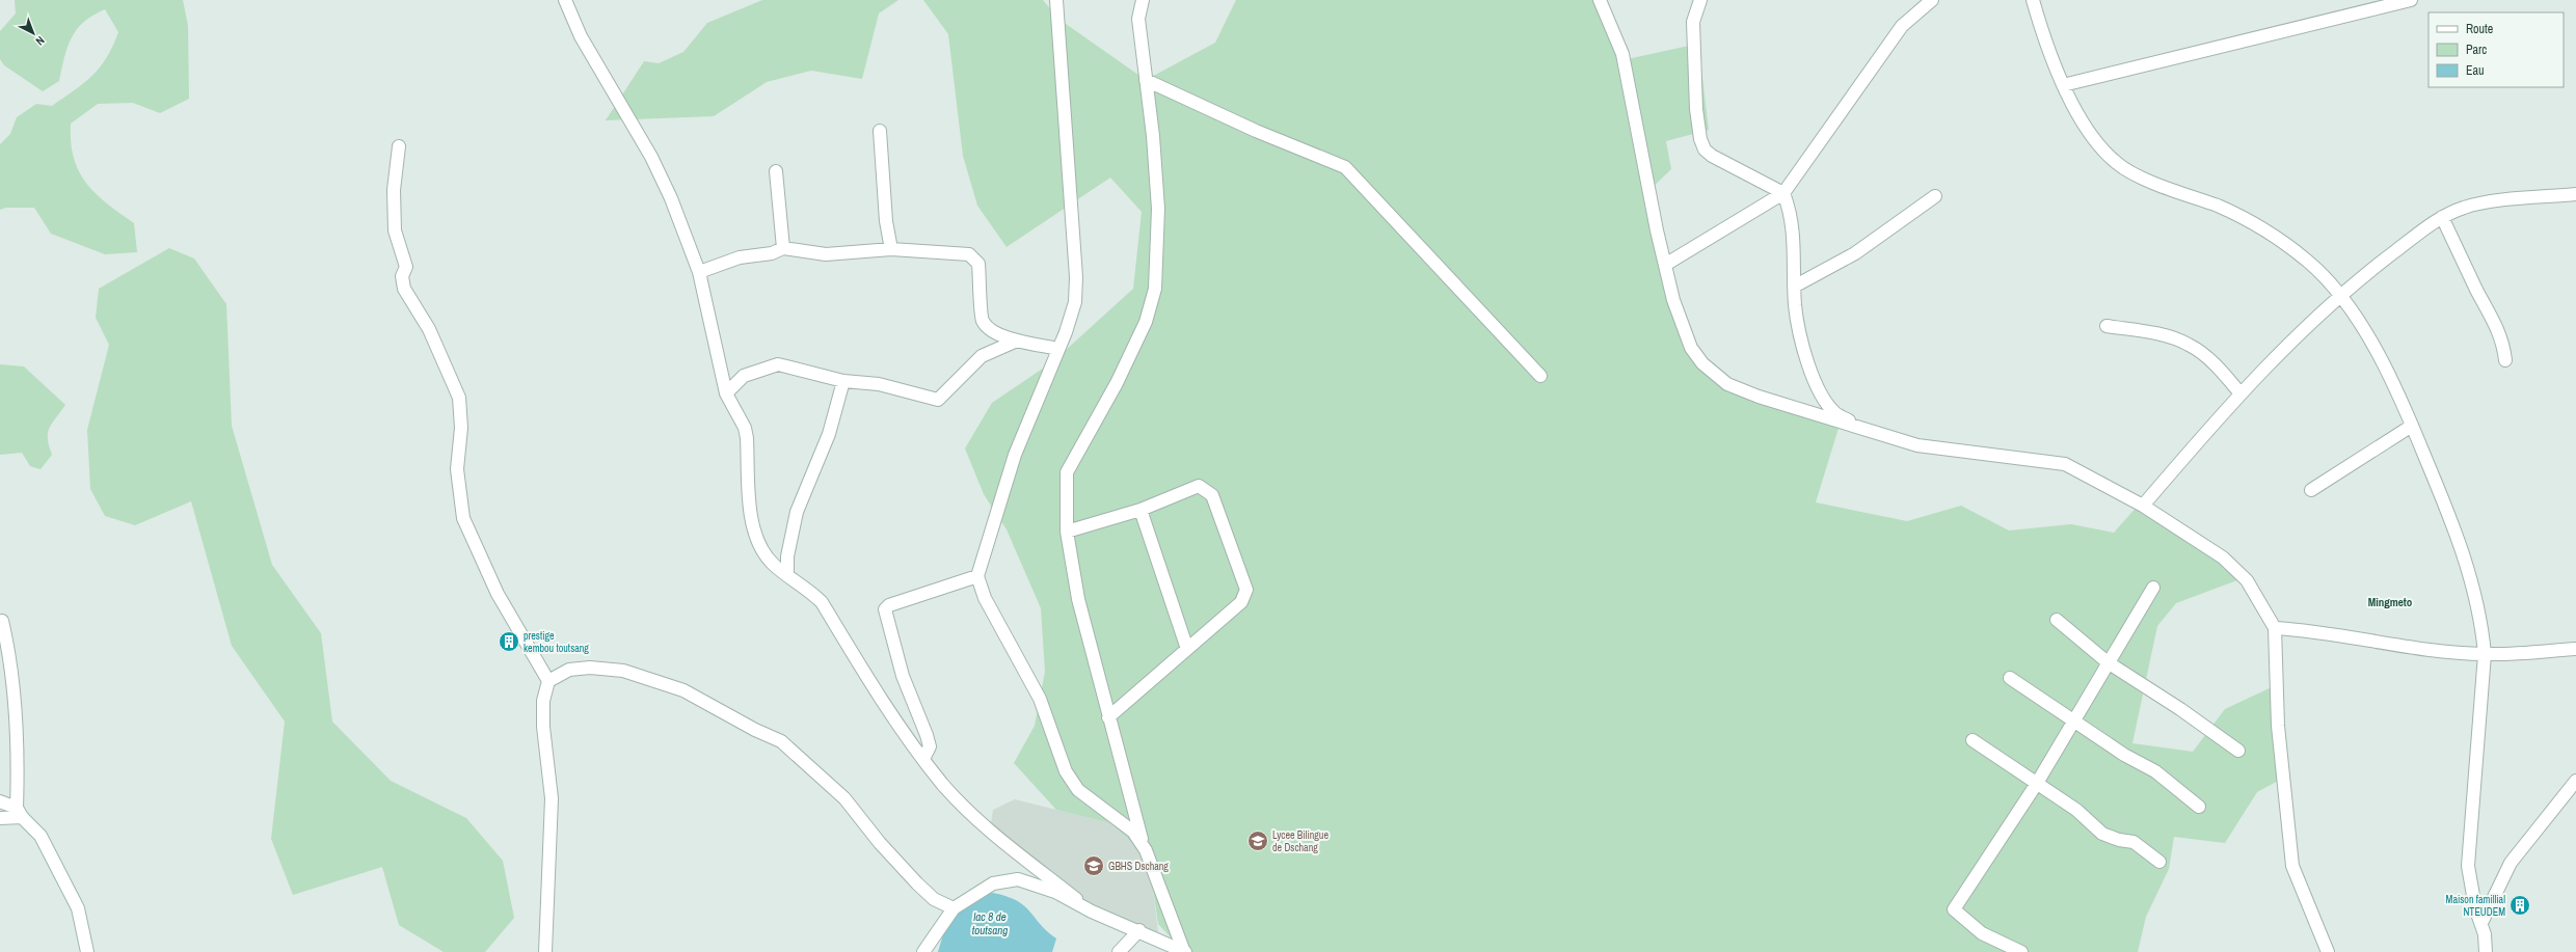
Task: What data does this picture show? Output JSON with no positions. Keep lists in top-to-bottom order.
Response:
{
  "districts": ["Mingmeto"],
  "water": ["lac 8 de toutsang"],
  "places": {
    "building": ["prestige kembou toutsang", "Maison famillial NTEUDEM"],
    "school or university": ["Lycee Bilingue de Dschang", "GBHS Dschang"]
  },
  "legend": ["Route", "Parc", "Eau"],
  "north": "bottom right"
}
